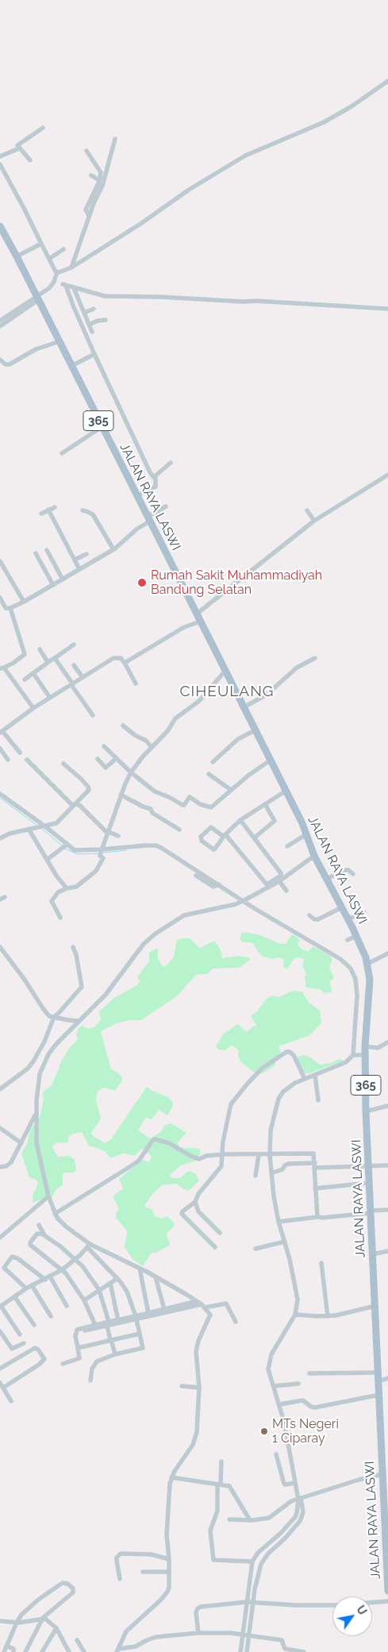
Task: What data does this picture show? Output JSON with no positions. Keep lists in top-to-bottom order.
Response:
{
  "streets": {
    "main road": ["365", "JALAN RAYA LASWI"]
  },
  "districts": ["CIHEULANG"],
  "places": ["Rumah Sakit Muhammadiyah Bandung Selatan", "MTs Negeri 1 Ciparay"],
  "north": "top right"
}
